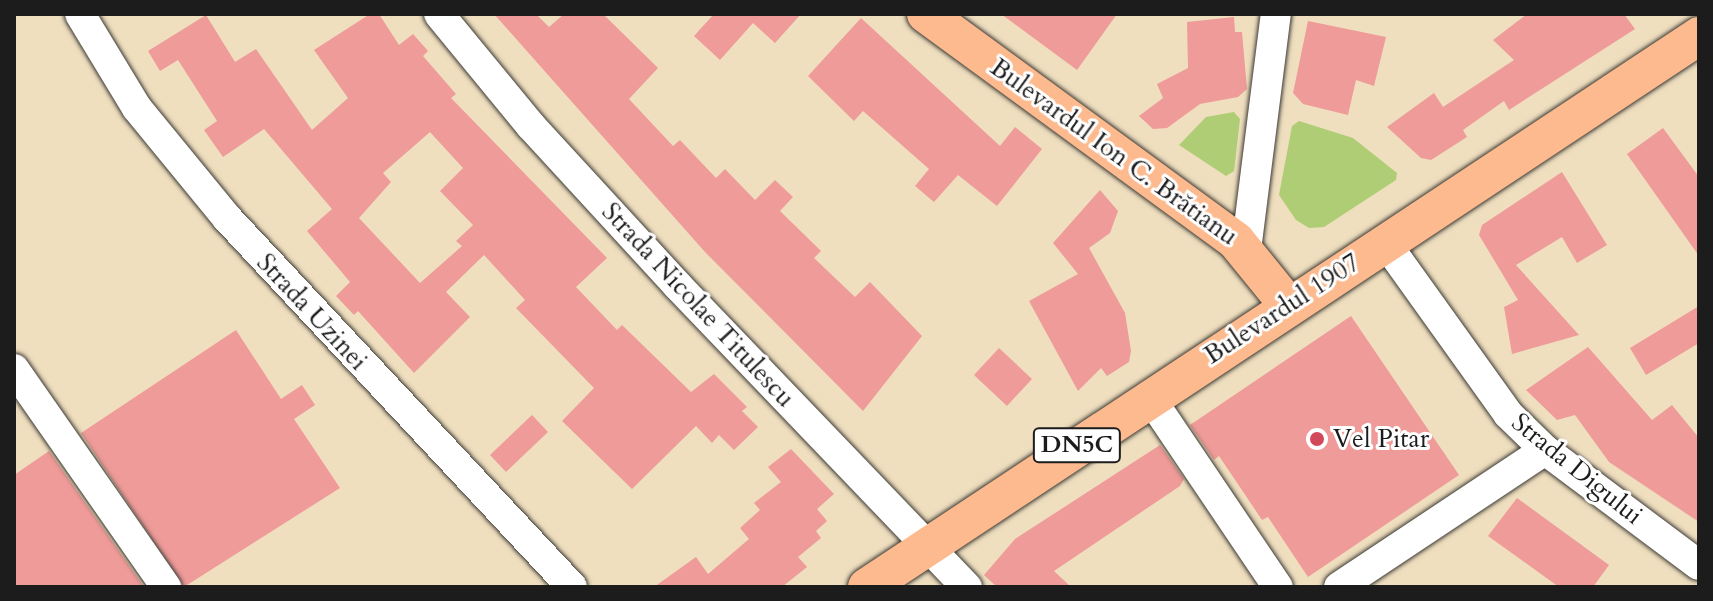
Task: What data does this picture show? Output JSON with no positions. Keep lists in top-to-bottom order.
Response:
{
  "streets": {
    "main road": ["Bulevardul Ion C. Brătianu", "Bulevardul 1907", "DN5C"],
    "street": ["Strada Nicolae Titulescu", "Strada Uzinei", "Strada Digului"]
  },
  "crossings": [
    ["Bulevardul Ion C. Brătianu", "Bulevardul 1907"],
    ["Strada Nicolae Titulescu", "Bulevardul 1907"],
    ["Bulevardul 1907", "Strada Digului"]
  ],
  "places": ["Vel Pitar"]
}
